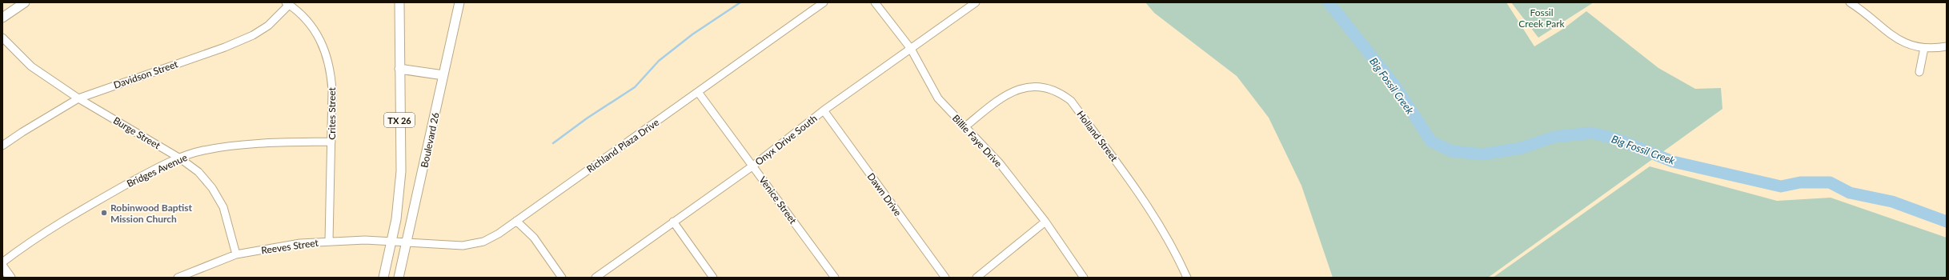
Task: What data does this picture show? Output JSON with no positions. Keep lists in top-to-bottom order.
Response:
{
  "streets": {
    "main road": ["TX 26", "Boulevard 26"],
    "street": [
      "Davidson Street",
      "Crites Street",
      "Burge Street",
      "Holland Street",
      "Onyx Drive South",
      "Billie Faye Drive",
      "Richland Plaza Drive",
      "Bridges Avenue",
      "Dawn Drive",
      "Venice Street",
      "Reeves Street"
    ]
  },
  "crossings": [
    ["Davidson Street", "Crites Street"],
    ["Davidson Street", "Burge Street"],
    ["Crites Street", "Bridges Avenue"],
    ["Crites Street", "Reeves Street"],
    ["TX 26", "Reeves Street"],
    ["Burge Street", "Bridges Avenue"],
    ["Burge Street", "Reeves Street"],
    ["Holland Street", "Billie Faye Drive"],
    ["Boulevard 26", "Richland Plaza Drive"],
    ["Boulevard 26", "Reeves Street"],
    ["Onyx Drive South", "Billie Faye Drive"],
    ["Onyx Drive South", "Dawn Drive"],
    ["Onyx Drive South", "Venice Street"],
    ["Richland Plaza Drive", "Venice Street"],
    ["Richland Plaza Drive", "Reeves Street"]
  ],
  "water": ["Big Fossil Creek"],
  "parks": ["Fossil Creek Park"],
  "places": ["Robinwood Baptist Mission Church"]
}
